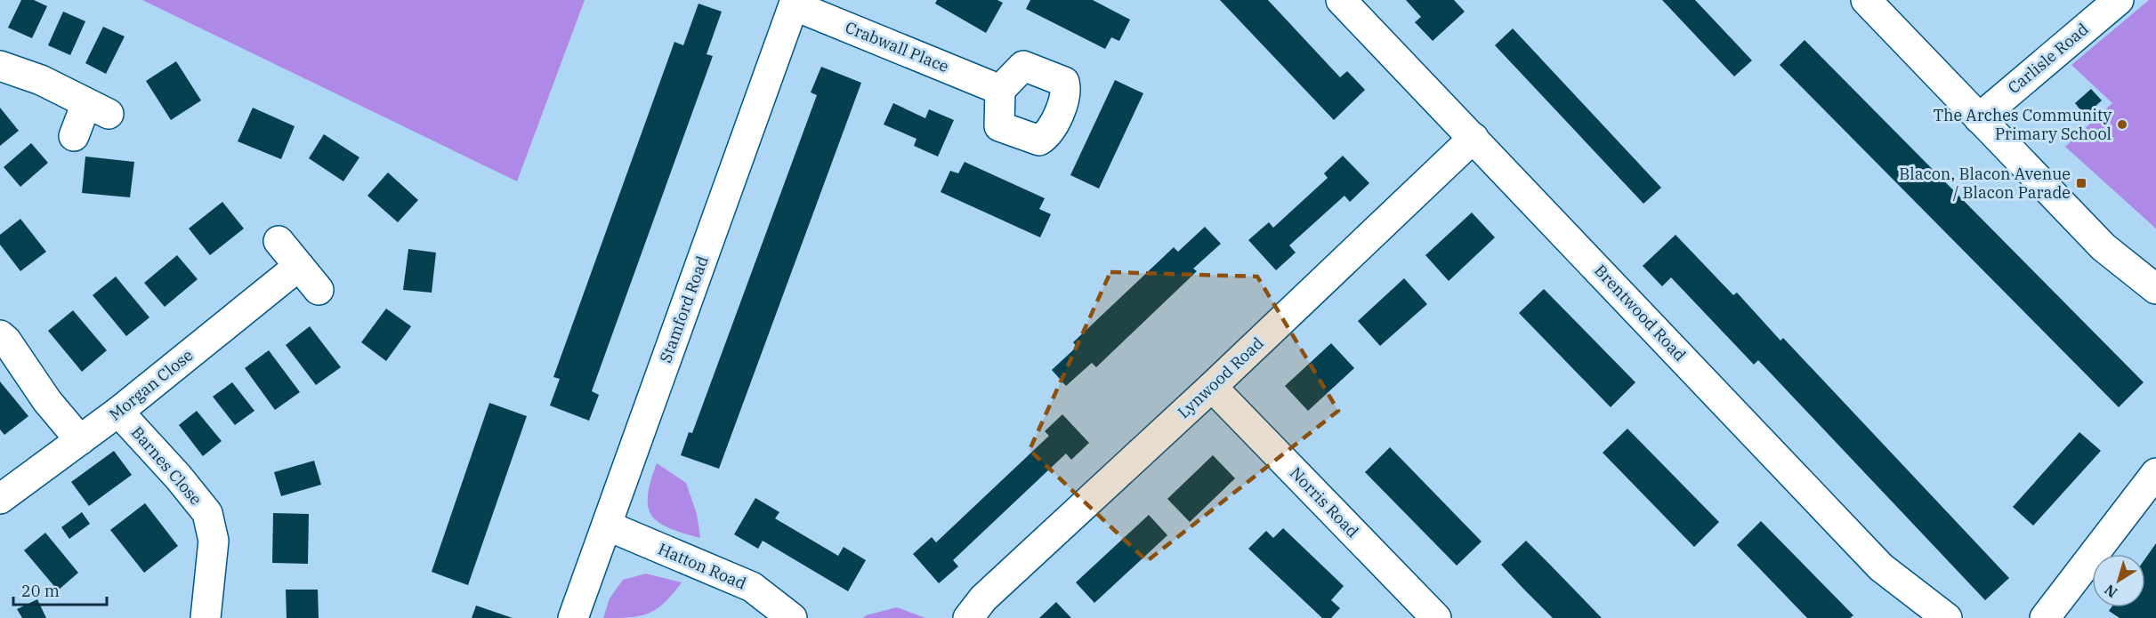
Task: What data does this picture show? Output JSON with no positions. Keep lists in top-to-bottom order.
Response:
{
  "streets": {
    "street": [
      "Crabwall Place",
      "Carlisle Road",
      "Stamford Road",
      "Brentwood Road",
      "Lynwood Road",
      "Morgan Close",
      "Barnes Close",
      "Norris Road",
      "Hatton Road"
    ]
  },
  "crossings": [
    ["Crabwall Place", "Stamford Road"],
    ["Stamford Road", "Hatton Road"],
    ["Brentwood Road", "Lynwood Road"],
    ["Lynwood Road", "Norris Road"],
    ["Morgan Close", "Barnes Close"]
  ],
  "places": {
    "other": ["The Arches Community Primary School"],
    "transit": ["Blacon, Blacon Avenue / Blacon Parade"]
  },
  "scale_bar": "20 m",
  "north": "bottom left"
}
